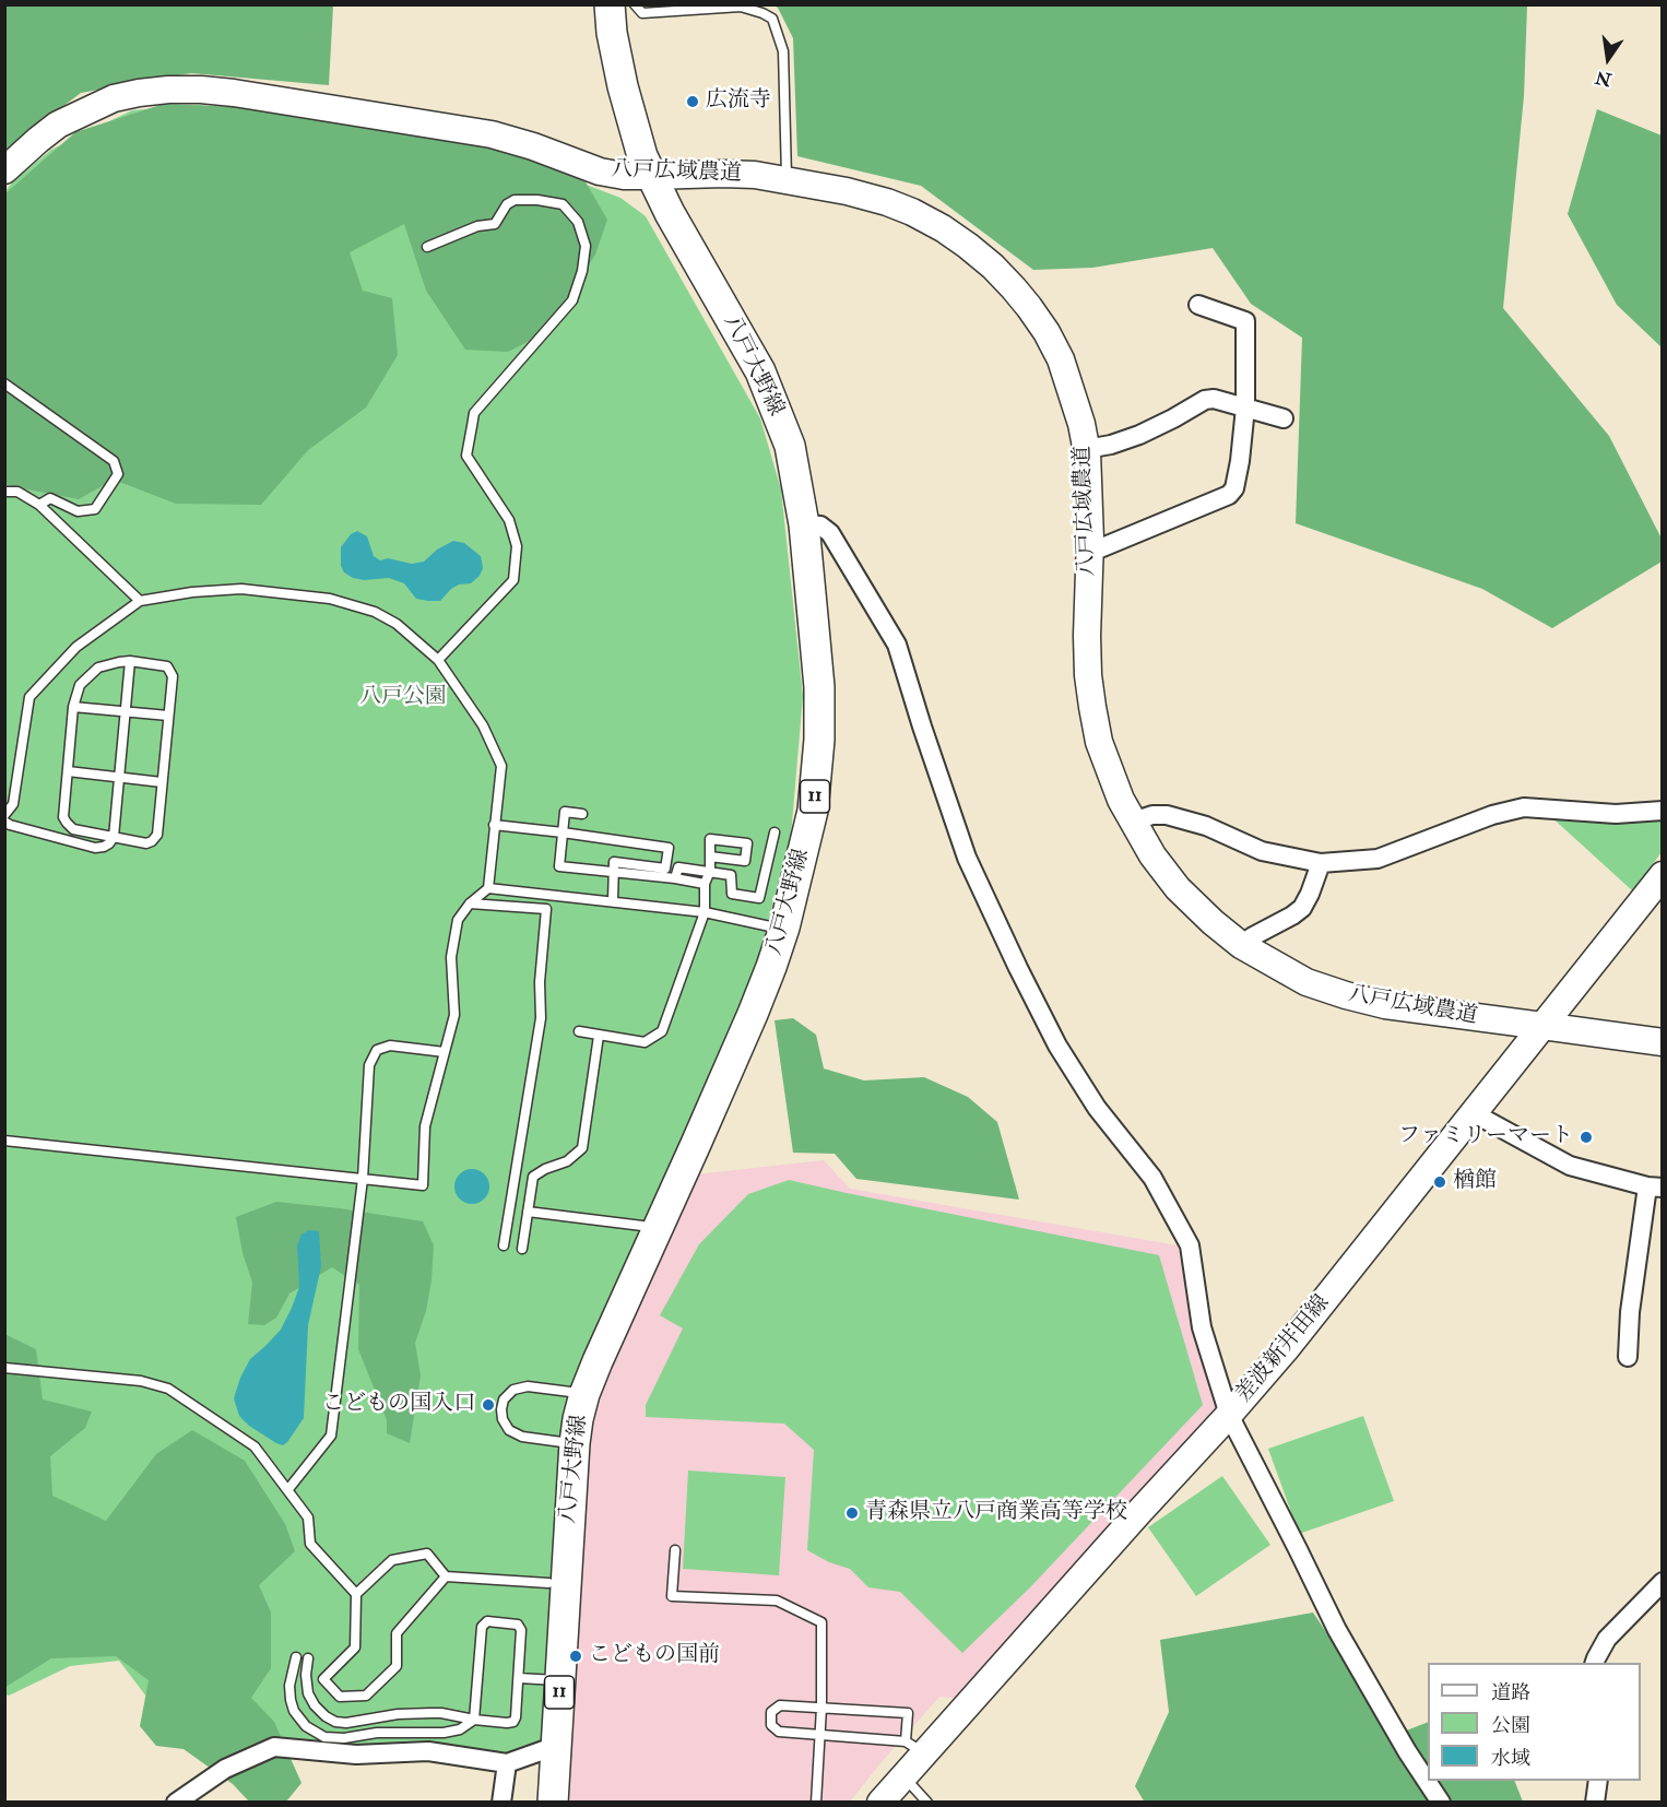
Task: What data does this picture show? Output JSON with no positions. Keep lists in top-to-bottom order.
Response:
{
  "streets": {
    "main road": ["八戸大野線", "11"],
    "street": ["八戸広域農道", "差波新井田線"]
  },
  "crossings": [
    ["八戸広域農道", "八戸大野線"],
    ["八戸広域農道", "差波新井田線"]
  ],
  "parks": ["八戸公園"],
  "places": [
    "広流寺",
    "ファミリーマート",
    "楢館",
    "こどもの国入口",
    "青森県立八戸商業高等学校",
    "こどもの国前"
  ],
  "legend": ["道路", "公園", "水域"],
  "north": "bottom"
}
